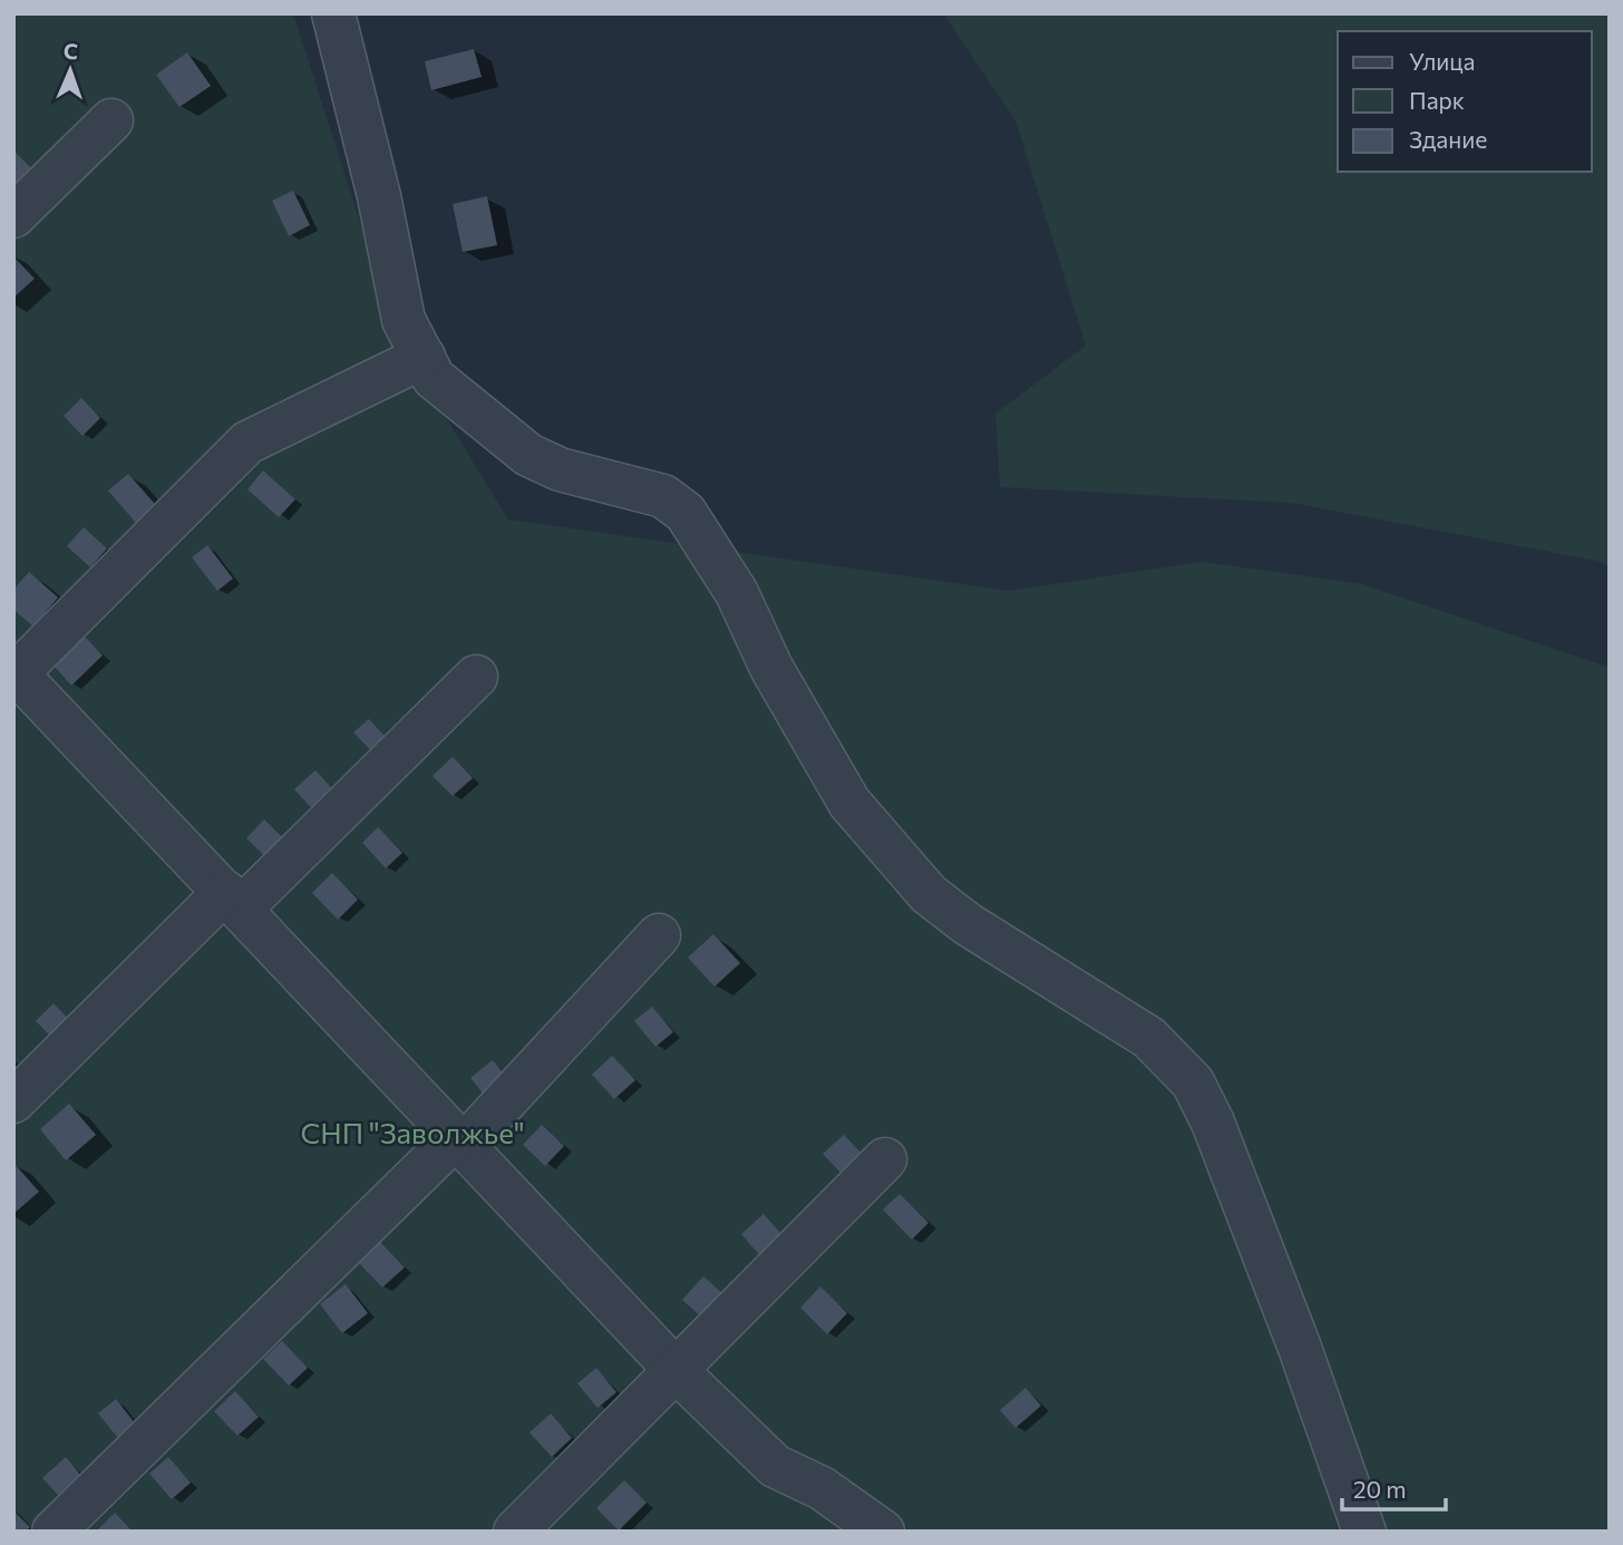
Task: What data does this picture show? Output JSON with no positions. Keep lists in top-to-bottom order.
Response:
{
  "parks": ["СНП \"Заволжье\""],
  "legend": ["Улица", "Парк", "Здание"],
  "scale_bar": "20 m",
  "north": "top"
}
